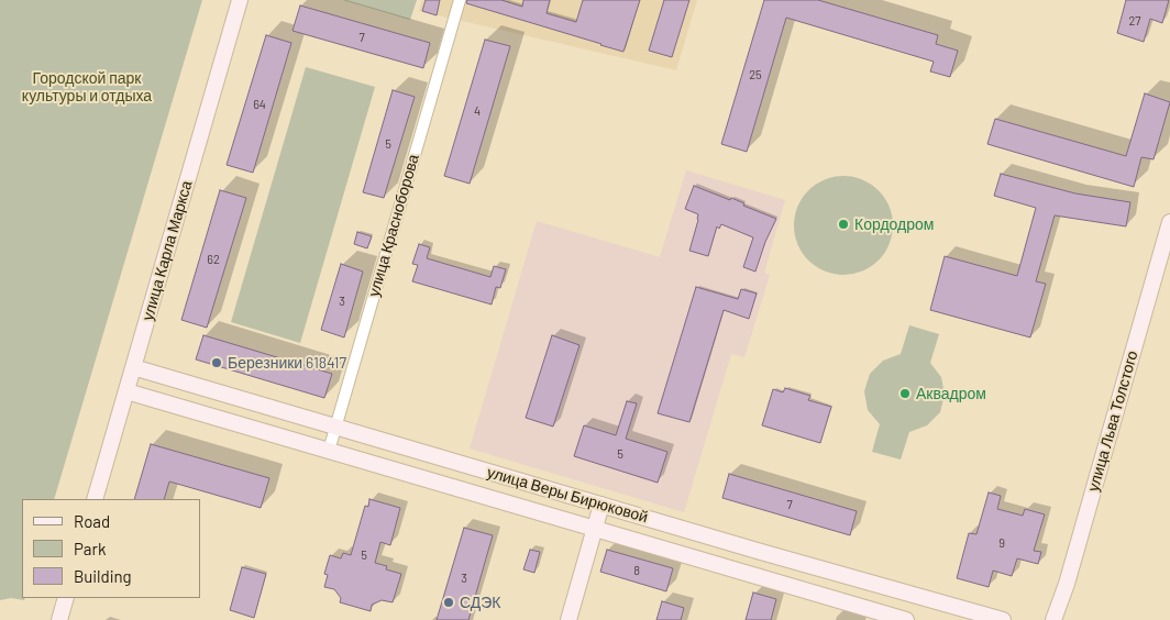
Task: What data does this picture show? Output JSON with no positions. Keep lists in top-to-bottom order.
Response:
{
  "streets": {
    "street": [
      "улица Красноборова",
      "улица Карла Маркса",
      "улица Льва Толстого",
      "улица Веры Бирюковой"
    ]
  },
  "crossings": [
    ["улица Красноборова", "улица Веры Бирюковой"],
    ["улица Карла Маркса", "улица Веры Бирюковой"]
  ],
  "parks": ["Городской парк культуры и отдыха"],
  "places": [
    "Кордодром",
    "Березники 618417",
    "Аквадром",
    "СДЭК"
  ],
  "house_numbers": [
    "27",
    "7",
    "25",
    "64",
    "4",
    "5",
    "62",
    "3",
    "5",
    "7",
    "9",
    "5",
    "8",
    "3"
  ],
  "legend": ["Road", "Park", "Building"]
}
